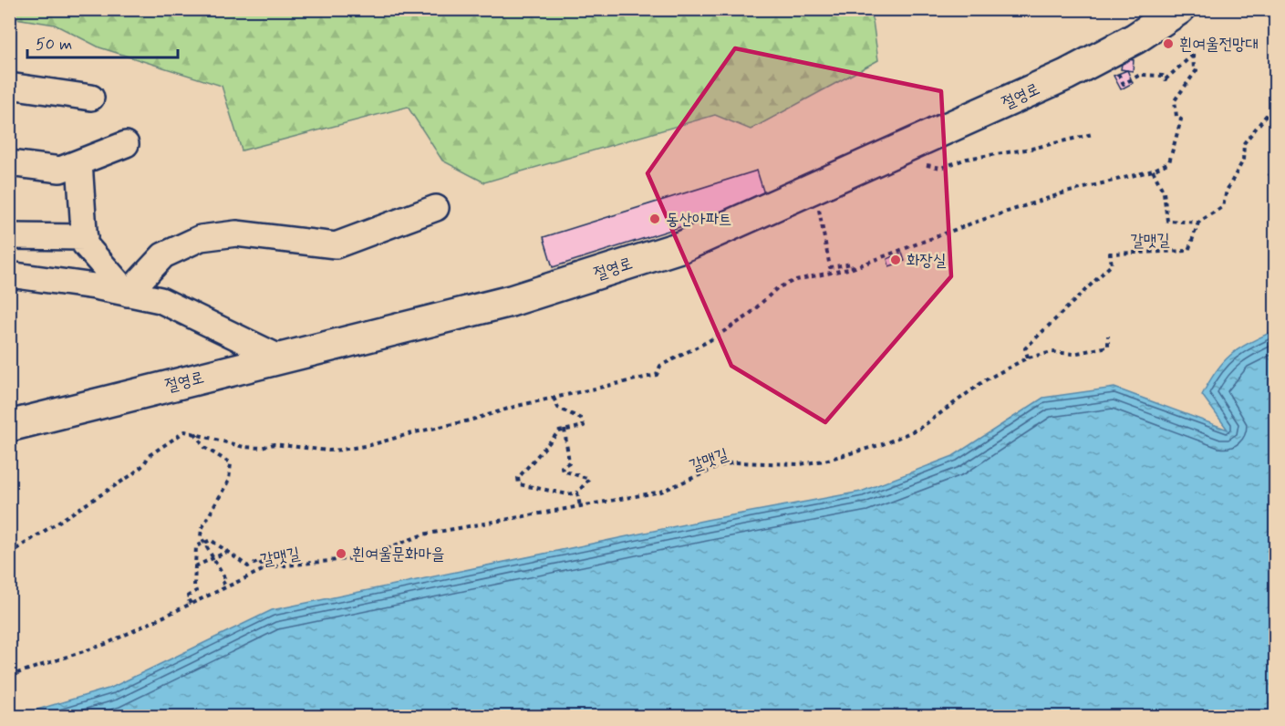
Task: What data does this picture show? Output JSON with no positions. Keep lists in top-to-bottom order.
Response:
{
  "streets": {
    "main road": ["절영로"],
    "path": ["갈맷길"]
  },
  "places": [
    "흰여울전망대",
    "동산아파트",
    "화장실",
    "흰여울문화마을"
  ],
  "scale_bar": "50 m"
}
